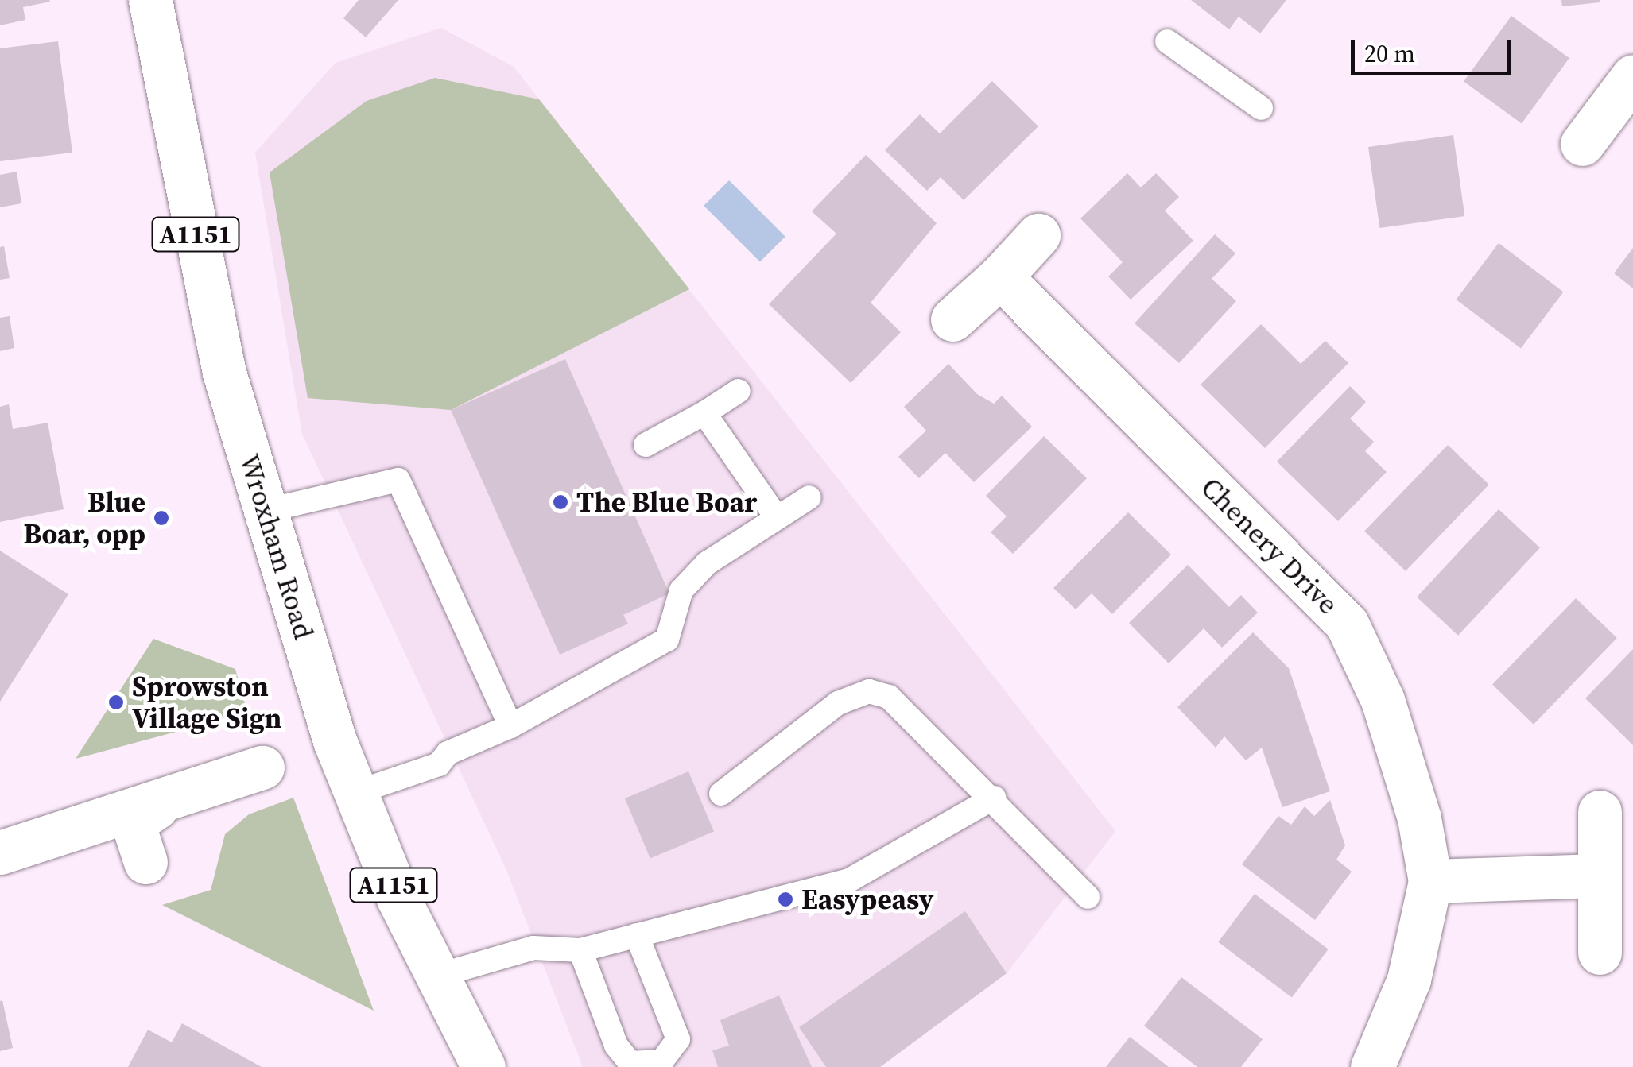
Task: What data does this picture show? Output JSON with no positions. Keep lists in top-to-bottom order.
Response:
{
  "streets": {
    "street": ["A1151", "Chenery Drive", "Wroxham Road"]
  },
  "places": [
    "The Blue Boar",
    "Blue Boar, opp",
    "Sprowston Village Sign",
    "Easypeasy"
  ],
  "scale_bar": "20 m"
}
